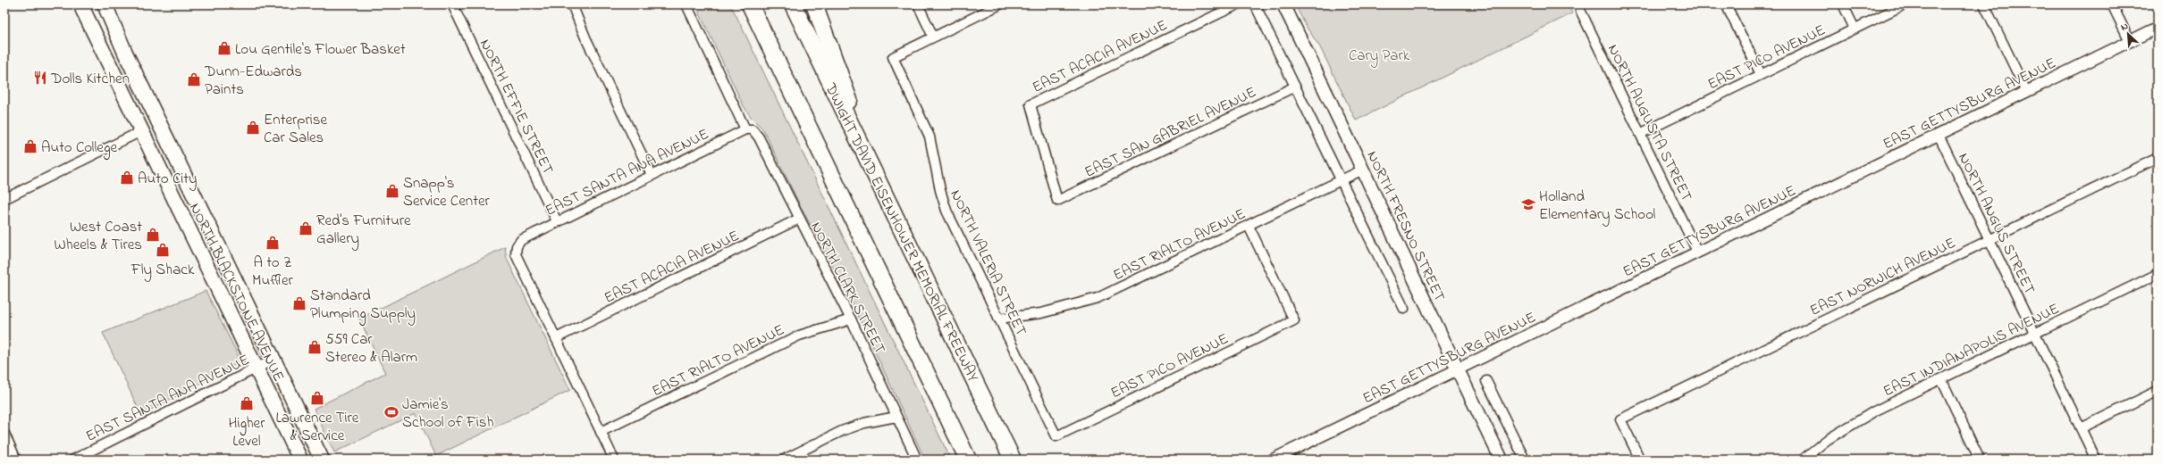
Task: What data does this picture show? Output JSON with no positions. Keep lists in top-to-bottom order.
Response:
{
  "streets": {
    "highway": ["DWIGHT DAVID EISENHOWER MEMORIAL FREEWAY"],
    "main road": ["NORTH FRESNO STREET", "NORTH BLACKSTONE AVENUE"],
    "street": [
      "EAST ACACIA AVENUE",
      "EAST PICO AVENUE",
      "EAST GETTYSBURG AVENUE",
      "NORTH EFFIE STREET",
      "NORTH AUGUSTA STREET",
      "EAST SAN GABRIEL AVENUE",
      "EAST SANTA ANA AVENUE",
      "NORTH ANGUS STREET",
      "EAST RIALTO AVENUE",
      "NORTH VALERIA STREET",
      "EAST NORWICH AVENUE",
      "NORTH CLARK STREET",
      "EAST INDIANAPOLIS AVENUE"
    ]
  },
  "crossings": [
    ["EAST ACACIA AVENUE", "EAST SAN GABRIEL AVENUE"],
    ["EAST ACACIA AVENUE", "EAST SANTA ANA AVENUE"],
    ["EAST ACACIA AVENUE", "NORTH CLARK STREET"],
    ["EAST PICO AVENUE", "NORTH AUGUSTA STREET"],
    ["EAST PICO AVENUE", "EAST RIALTO AVENUE"],
    ["EAST PICO AVENUE", "NORTH VALERIA STREET"],
    ["EAST GETTYSBURG AVENUE", "NORTH AUGUSTA STREET"],
    ["EAST GETTYSBURG AVENUE", "NORTH ANGUS STREET"],
    ["EAST GETTYSBURG AVENUE", "NORTH FRESNO STREET"],
    ["NORTH EFFIE STREET", "EAST SANTA ANA AVENUE"],
    ["EAST SANTA ANA AVENUE", "NORTH CLARK STREET"],
    ["EAST SANTA ANA AVENUE", "NORTH BLACKSTONE AVENUE"],
    ["NORTH ANGUS STREET", "EAST NORWICH AVENUE"],
    ["NORTH ANGUS STREET", "EAST INDIANAPOLIS AVENUE"],
    ["NORTH FRESNO STREET", "EAST RIALTO AVENUE"],
    ["EAST RIALTO AVENUE", "NORTH VALERIA STREET"],
    ["EAST RIALTO AVENUE", "NORTH CLARK STREET"]
  ],
  "parks": ["Cary Park"],
  "places": {
    "shop": [
      "Lou Gentile's Flower Basket",
      "Dunn-Edwards Paints",
      "Enterprise Car Sales",
      "Auto College",
      "Auto City",
      "Snapp's Service Center",
      "Red's Furniture Gallery",
      "West Coast Wheels & Tires",
      "A to Z Muffler",
      "Fly Shack",
      "Standard Plumping Supply",
      "559 Car Stereo & Alarm",
      "Lawrence Tire & Service",
      "Higher Level"
    ],
    "restaurant": ["Dolls Kitchen"],
    "school or university": ["Holland Elementary School"],
    "sports": ["Jamie's School of Fish"]
  },
  "north": "top left"
}
